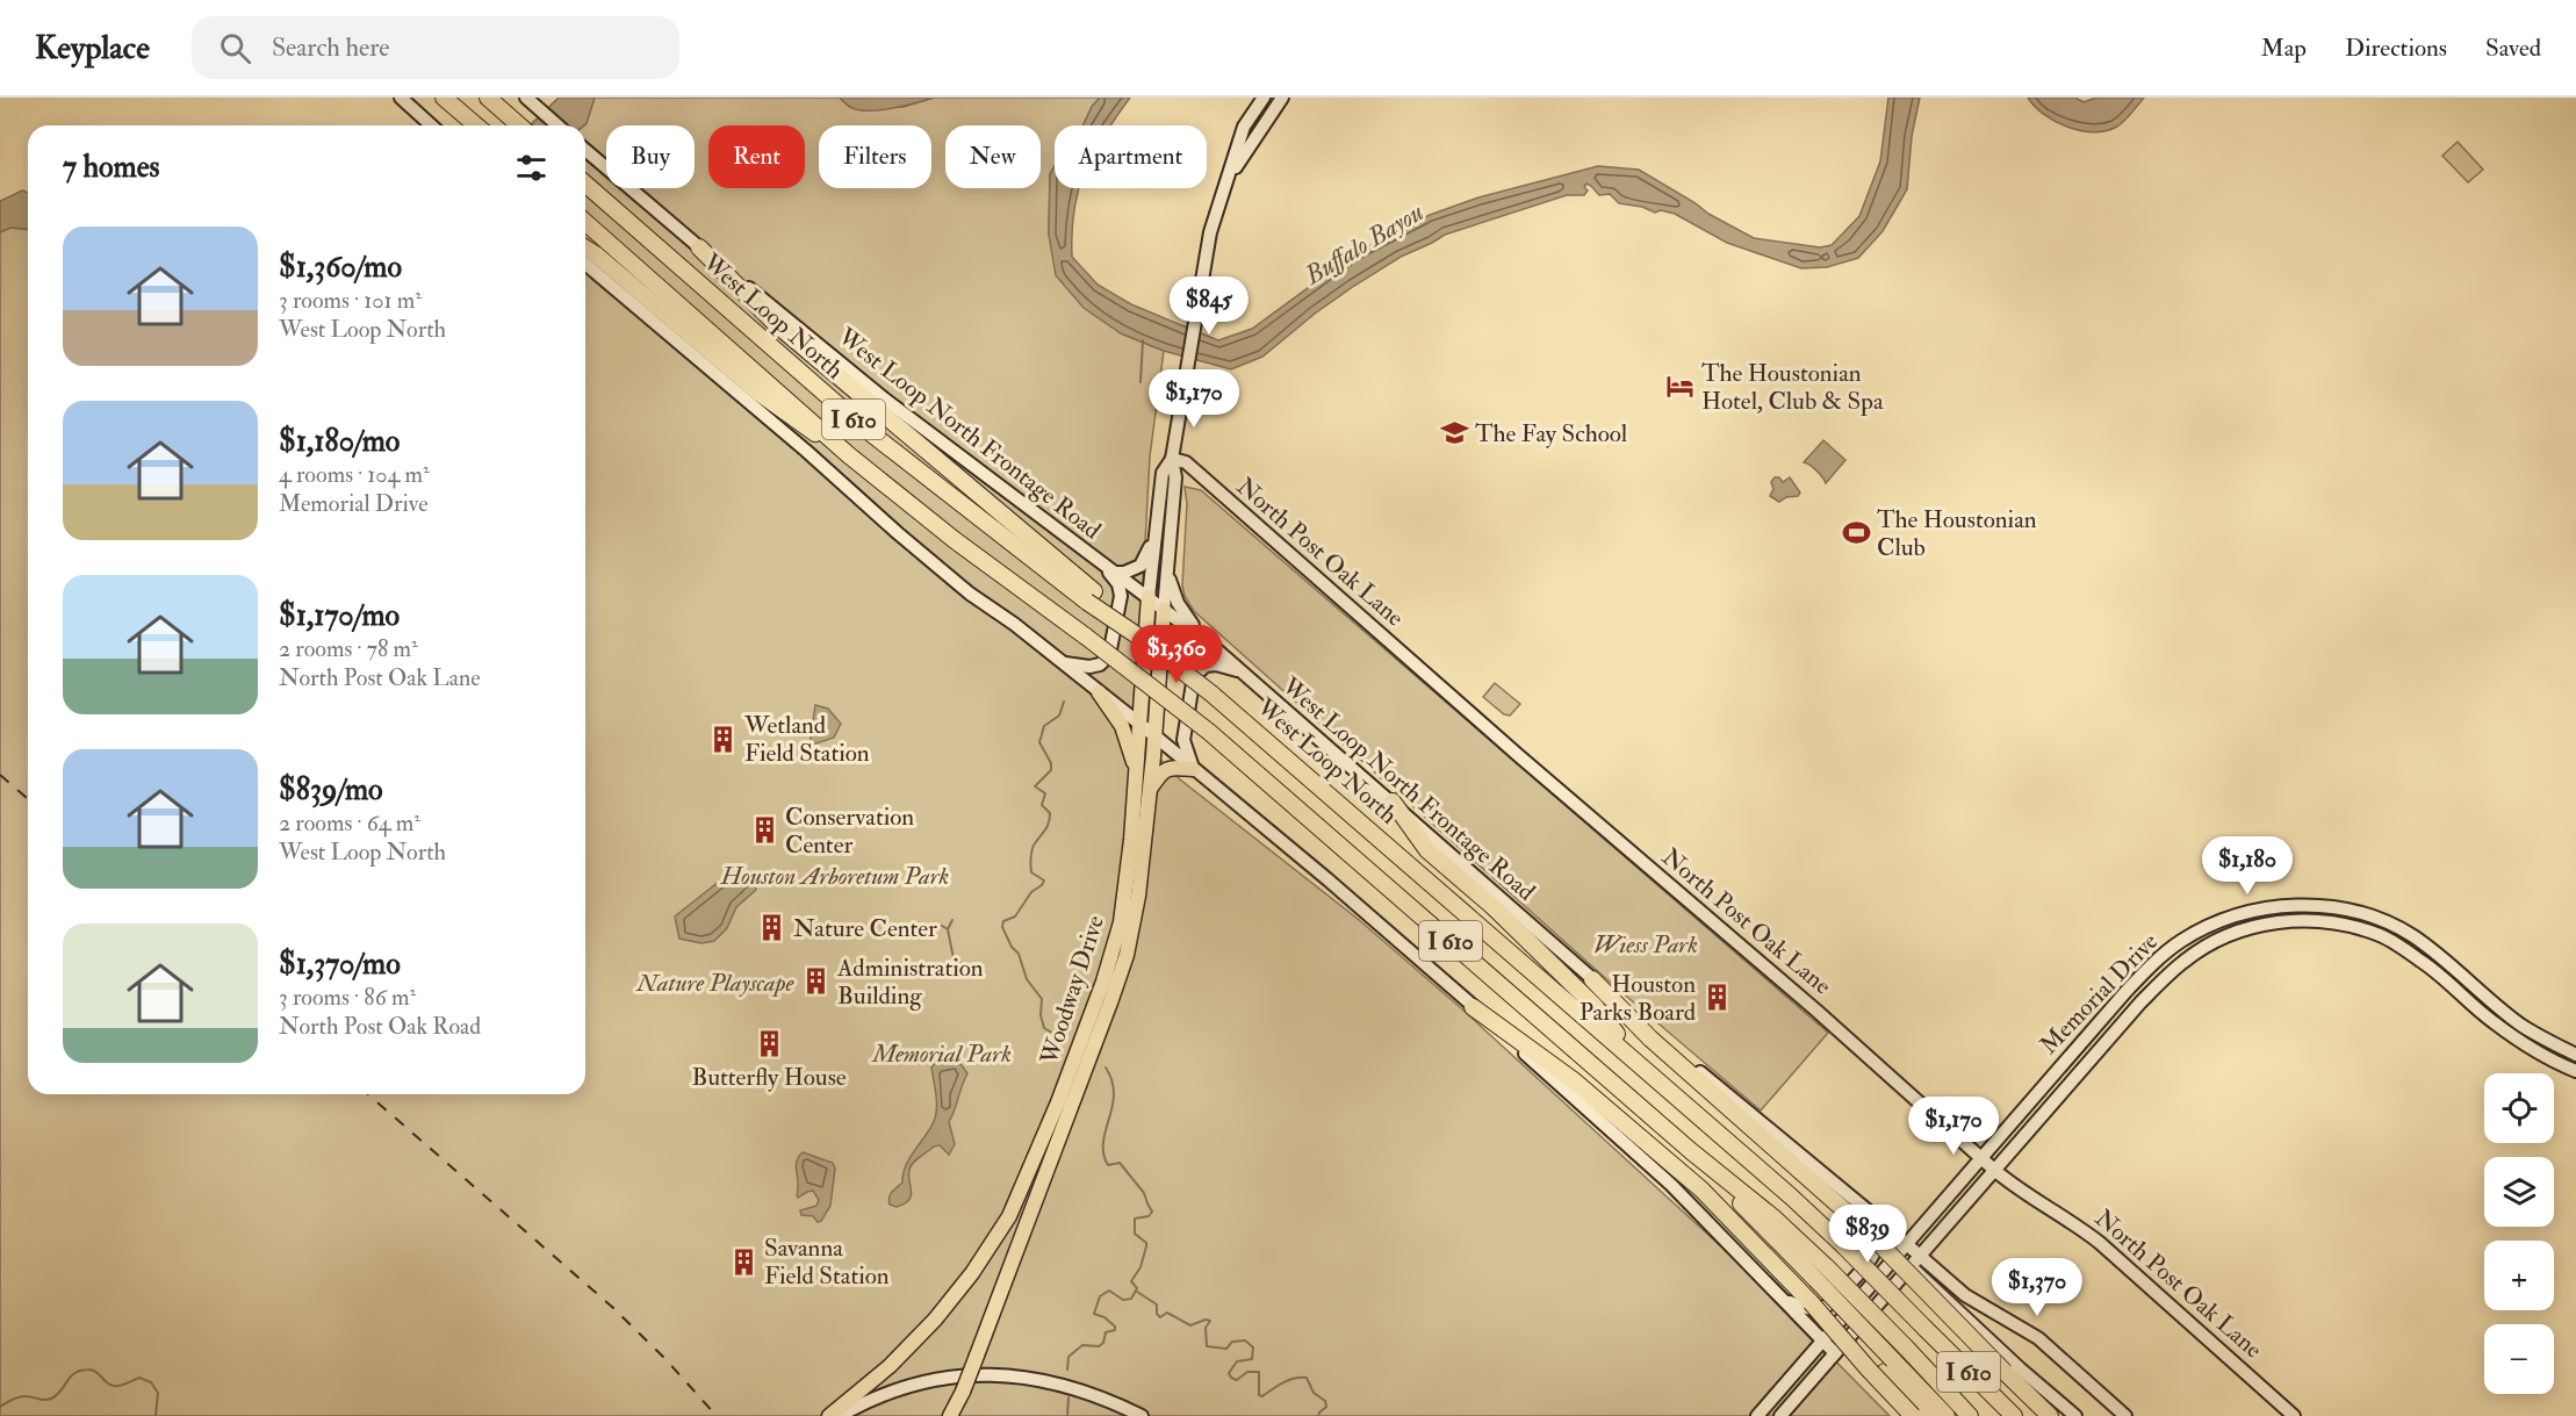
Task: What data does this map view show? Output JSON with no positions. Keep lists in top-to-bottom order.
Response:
{
  "streets": {
    "highway": ["West Loop North", "I 610"],
    "main road": [
      "West Loop North Frontage Road",
      "North Post Oak Lane",
      "Woodway Drive",
      "Memorial Drive"
    ]
  },
  "crossings": [
    ["West Loop North Frontage Road", "Woodway Drive"],
    ["North Post Oak Lane", "Woodway Drive"],
    ["North Post Oak Lane", "Memorial Drive"]
  ],
  "water": ["Buffalo Bayou"],
  "parks": [
    "Houston Arboretum Park",
    "Wiess Park",
    "Nature Playscape",
    "Memorial Park"
  ],
  "places": {
    "hotel": ["The Houstonian Hotel, Club & Spa"],
    "school or university": ["The Fay School"],
    "sports": ["The Houstonian Club"],
    "building": [
      "Wetland Field Station",
      "Conservation Center",
      "Nature Center",
      "Administration Building",
      "Houston Parks Board",
      "Butterfly House",
      "Savanna Field Station"
    ]
  },
  "page": {
    "header": "Keyplace",
    "search": "Search here",
    "nav": ["Map", "Directions", "Saved"],
    "chip": [
      "Buy",
      "Rent",
      "Filters",
      "New",
      "Apartment"
    ],
    "heading": "7 homes",
    "list": [
      {
        "name": "$1,360/mo",
        "note": "3 rooms · 101 m² · West Loop North"
      },
      {
        "name": "$1,180/mo",
        "note": "4 rooms · 104 m² · Memorial Drive"
      },
      {
        "name": "$1,170/mo",
        "note": "2 rooms · 78 m² · North Post Oak Lane"
      },
      {
        "name": "$839/mo",
        "note": "2 rooms · 64 m² · West Loop North"
      },
      {
        "name": "$1,370/mo",
        "note": "3 rooms · 86 m² · North Post Oak Road"
      }
    ],
    "price": [
      "$845",
      "$1,170",
      "$1,360",
      "$1,180",
      "$1,170",
      "$839",
      "$1,370"
    ],
    "map_buttons": ["+", "−"]
  }
}
